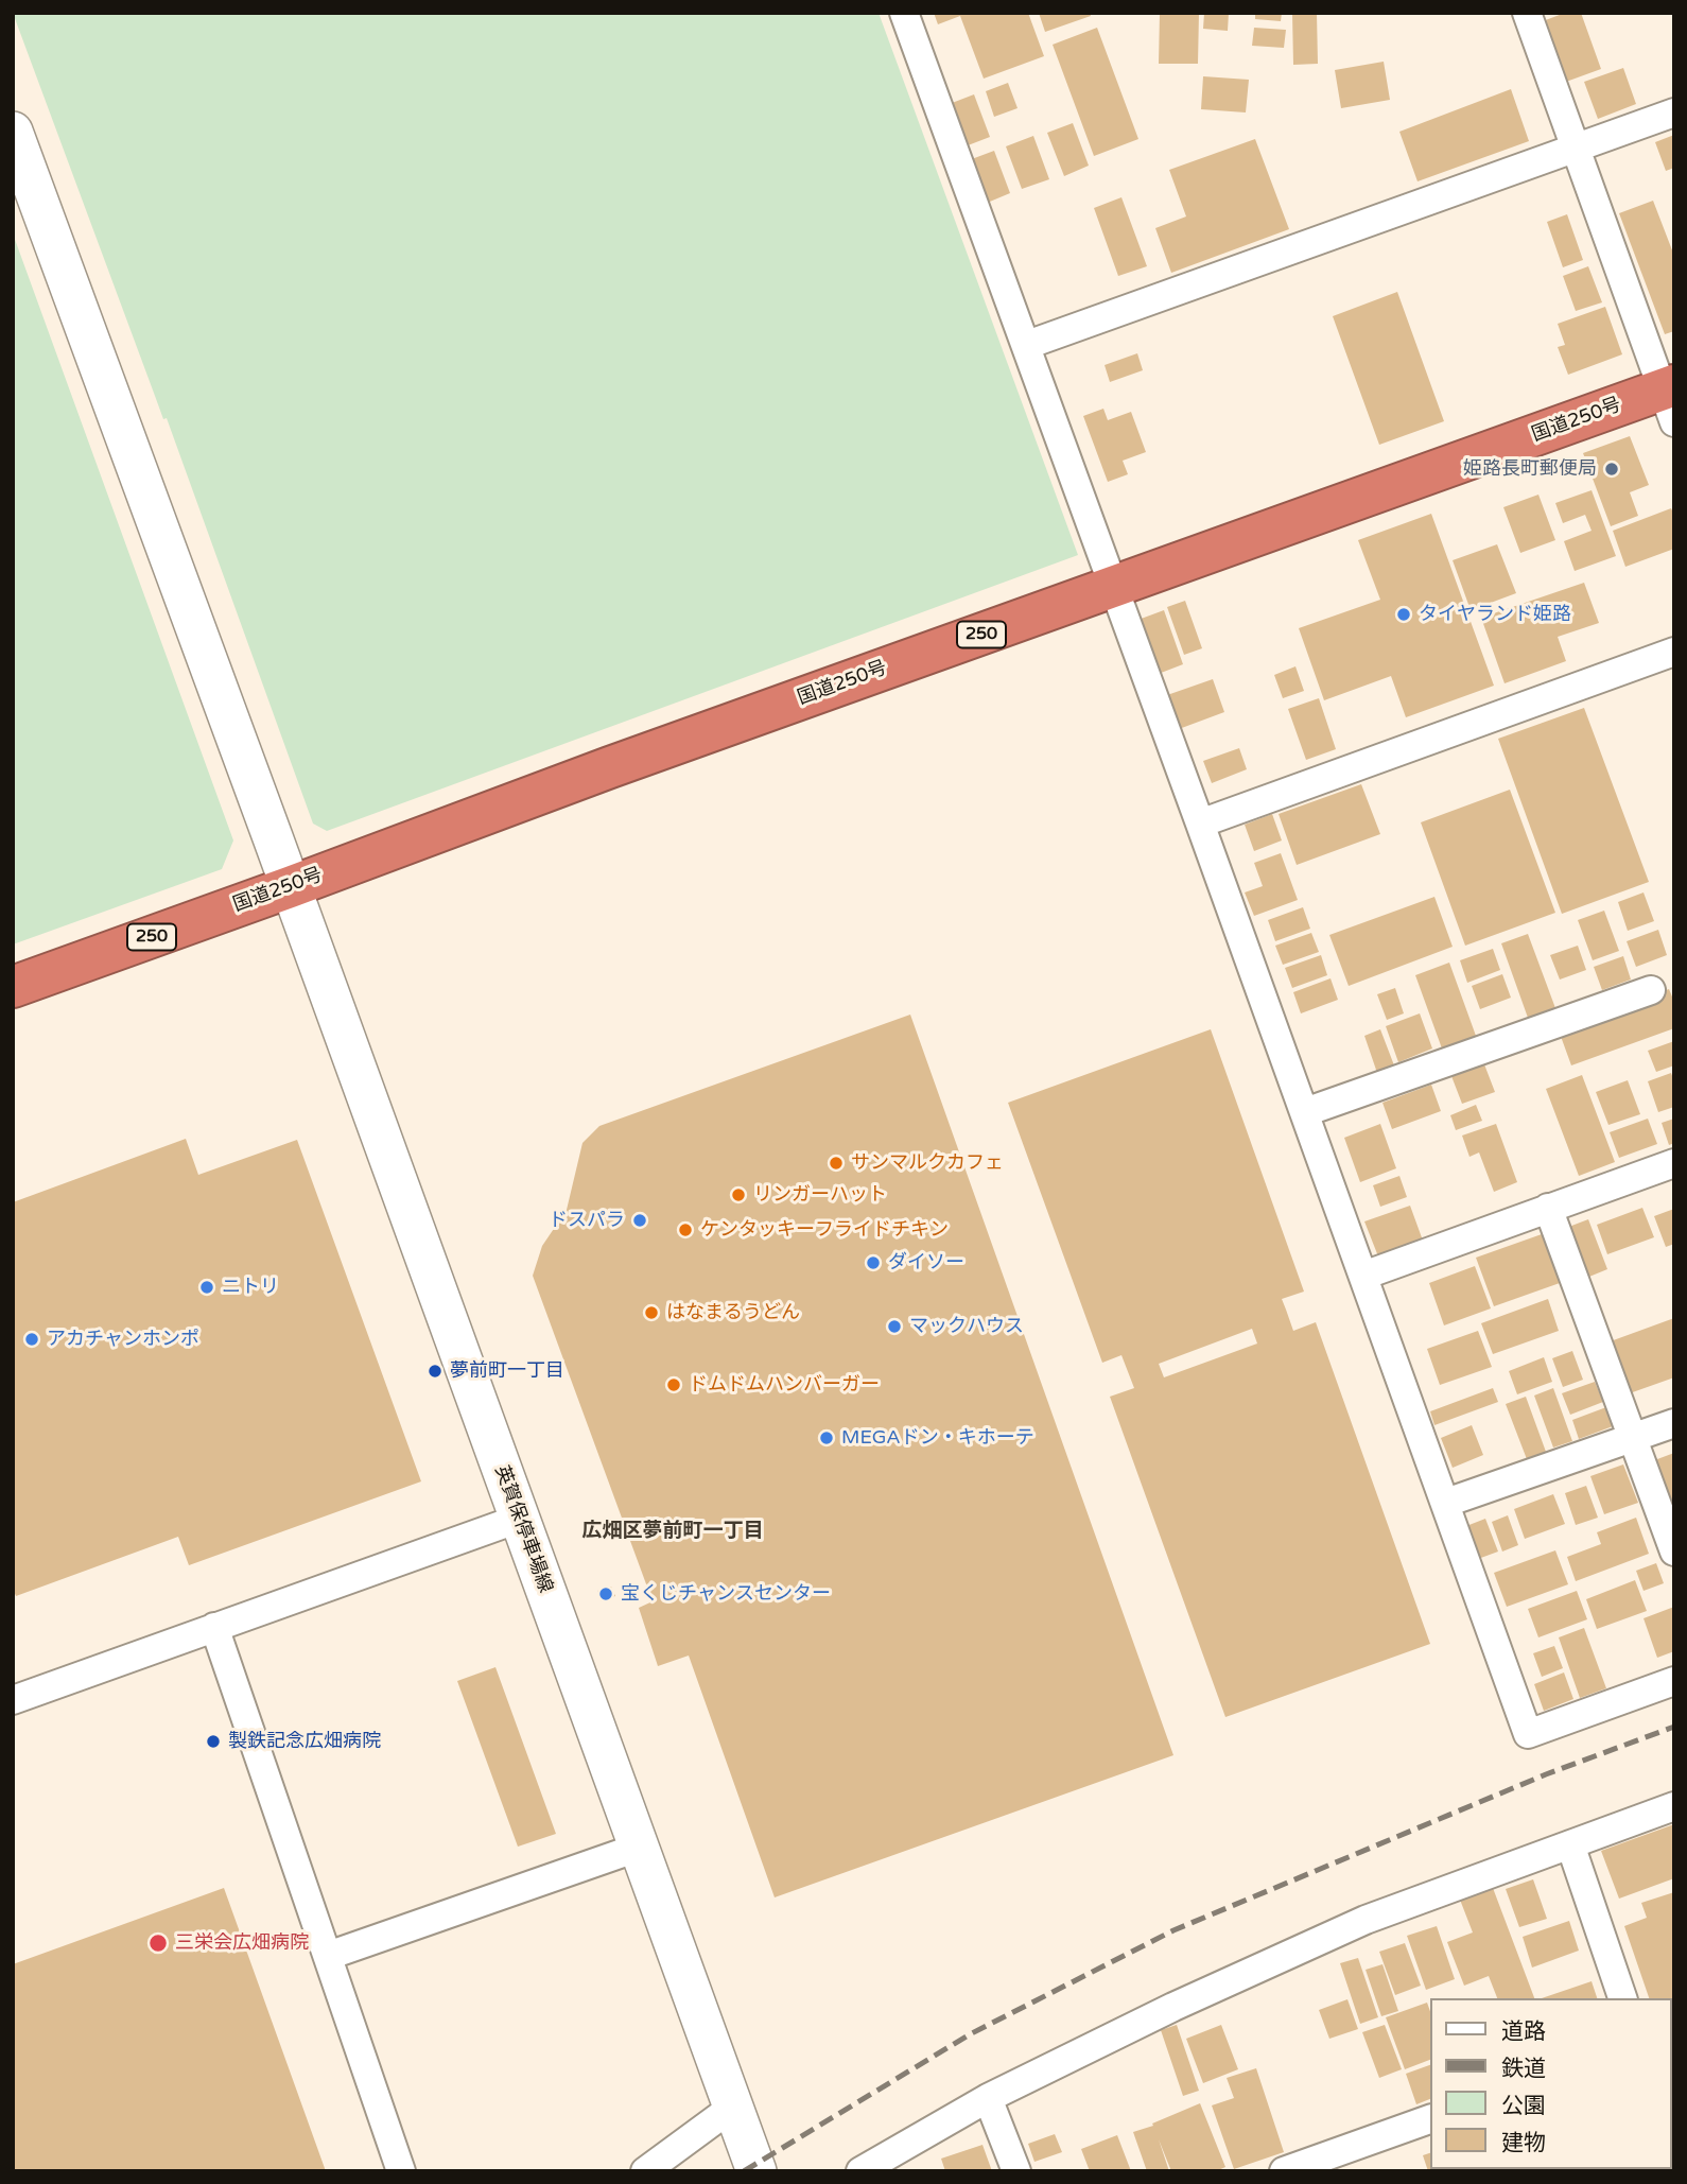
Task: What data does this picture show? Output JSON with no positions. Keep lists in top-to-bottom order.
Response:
{
  "streets": {
    "highway": ["国道250号", "250"],
    "main road": ["英賀保停車場線"]
  },
  "crossings": [
    ["国道250号", "英賀保停車場線"]
  ],
  "districts": ["広畑区夢前町一丁目"],
  "places": [
    "姫路長町郵便局",
    "タイヤランド姫路",
    "サンマルクカフェ",
    "リンガーハット",
    "ドスパラ",
    "ケンタッキーフライドチキン",
    "ダイソー",
    "ニトリ",
    "はなまるうどん",
    "マックハウス",
    "アカチャンホンポ",
    "夢前町一丁目",
    "ドムドムハンバーガー",
    "MEGAドン・キホーテ",
    "宝くじチャンスセンター",
    "製鉄記念広畑病院",
    "三栄会広畑病院"
  ],
  "legend": [
    "道路",
    "鉄道",
    "公園",
    "建物"
  ]
}
